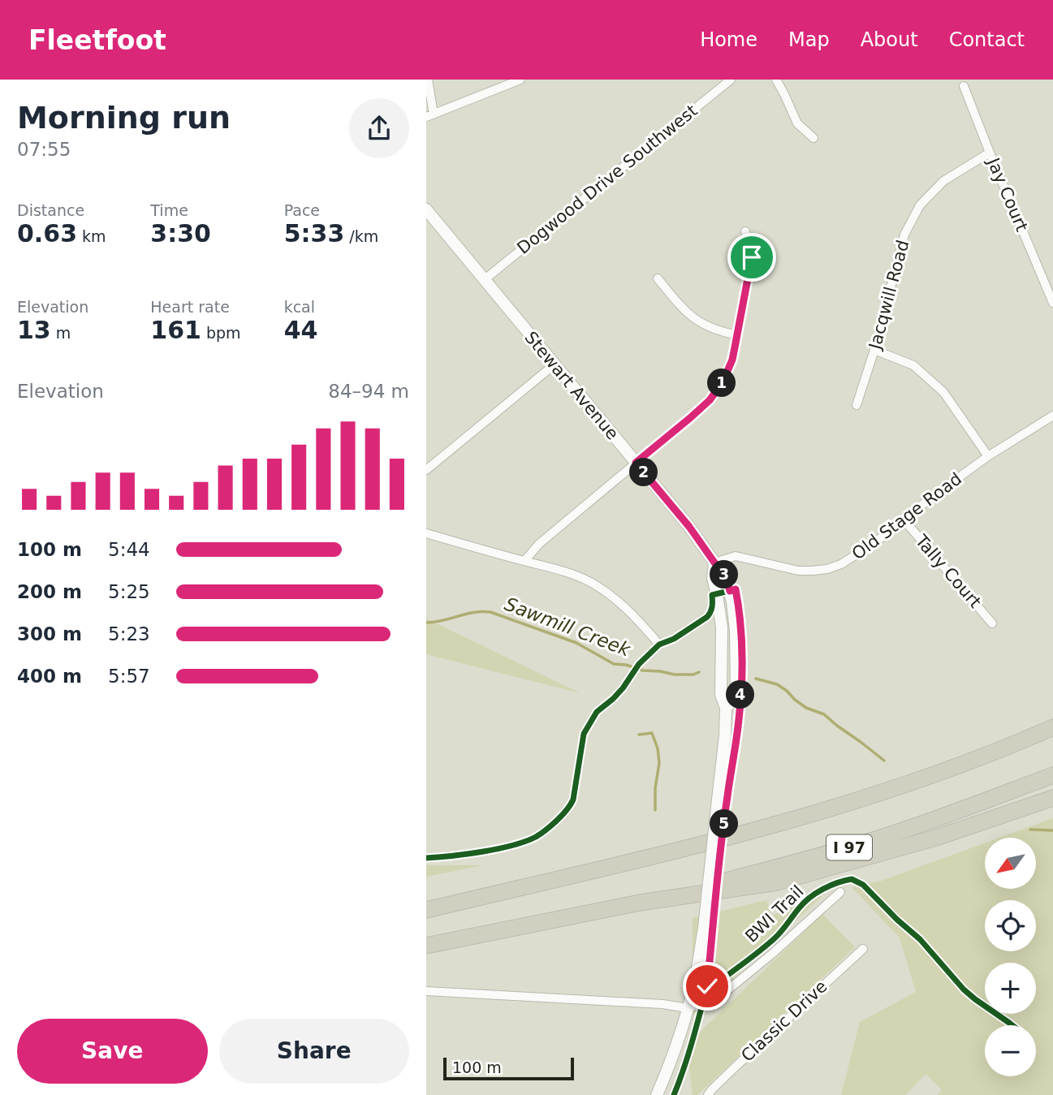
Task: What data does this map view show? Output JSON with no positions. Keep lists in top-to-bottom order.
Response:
{
  "streets": {
    "highway": ["I 97"],
    "street": [
      "Dogwood Drive Southwest",
      "Jay Court",
      "Jacqwill Road",
      "Stewart Avenue",
      "Old Stage Road",
      "Tally Court",
      "Classic Drive"
    ],
    "cycle path": ["BWI Trail"]
  },
  "crossings": [
    ["Dogwood Drive Southwest", "Stewart Avenue"],
    ["Jay Court", "Jacqwill Road"],
    ["Stewart Avenue", "Old Stage Road"],
    ["Old Stage Road", "Tally Court"]
  ],
  "water": ["Sawmill Creek"],
  "scale_bar": "100 m",
  "north": "bottom left",
  "page": {
    "header": "Fleetfoot",
    "nav": [
      "Home",
      "Map",
      "About",
      "Contact"
    ],
    "heading": ["Morning run", "07:55"],
    "stats": [
      ["Distance", "0.63 km"],
      ["Time", "3:30"],
      ["Pace", "5:33 /km"],
      ["Elevation", "13 m"],
      ["Heart rate", "161 bpm"],
      ["kcal", "44"]
    ],
    "pins": [
      "1",
      "2",
      "3",
      "4",
      "5"
    ],
    "chart": ["Elevation", "84–94 m"],
    "list": [
      {
        "name": "100 m",
        "note": "5:44"
      },
      {
        "name": "200 m",
        "note": "5:25"
      },
      {
        "name": "300 m",
        "note": "5:23"
      },
      {
        "name": "400 m",
        "note": "5:57"
      }
    ],
    "map_buttons": ["+", "−"],
    "buttons": ["Save", "Share"],
    "scale": "100 m"
  }
}
